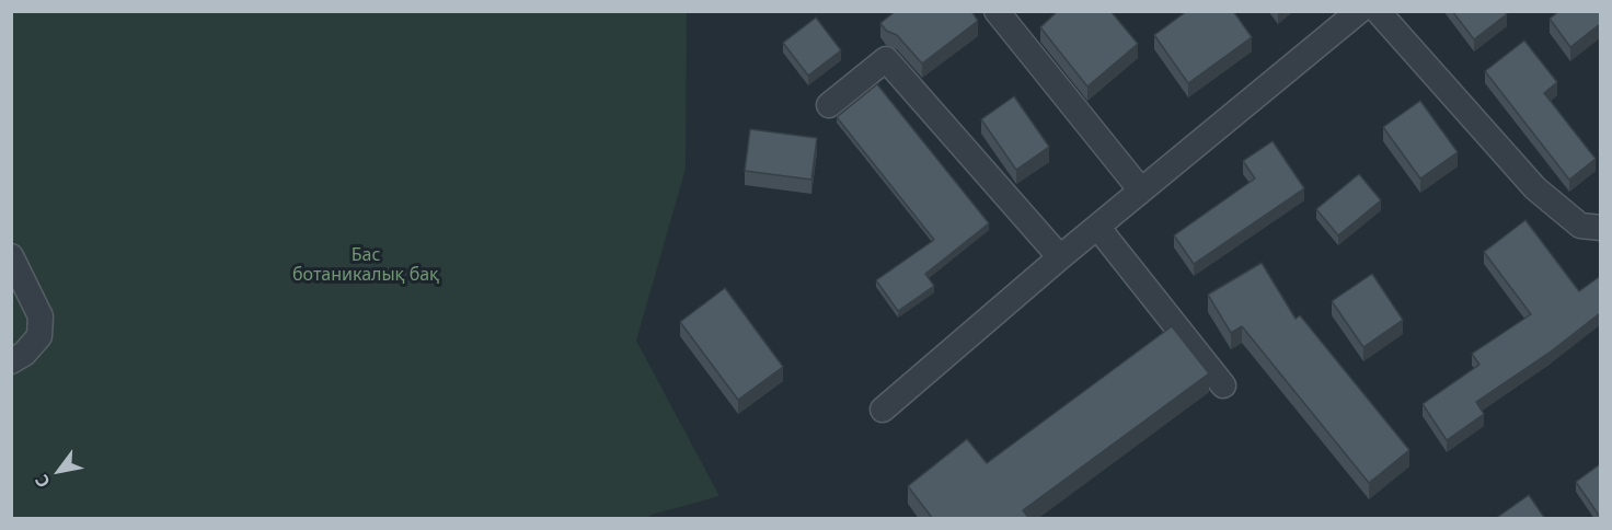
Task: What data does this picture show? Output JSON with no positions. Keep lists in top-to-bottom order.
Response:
{
  "parks": ["Бас ботаникалық бақ"],
  "north": "bottom left"
}
